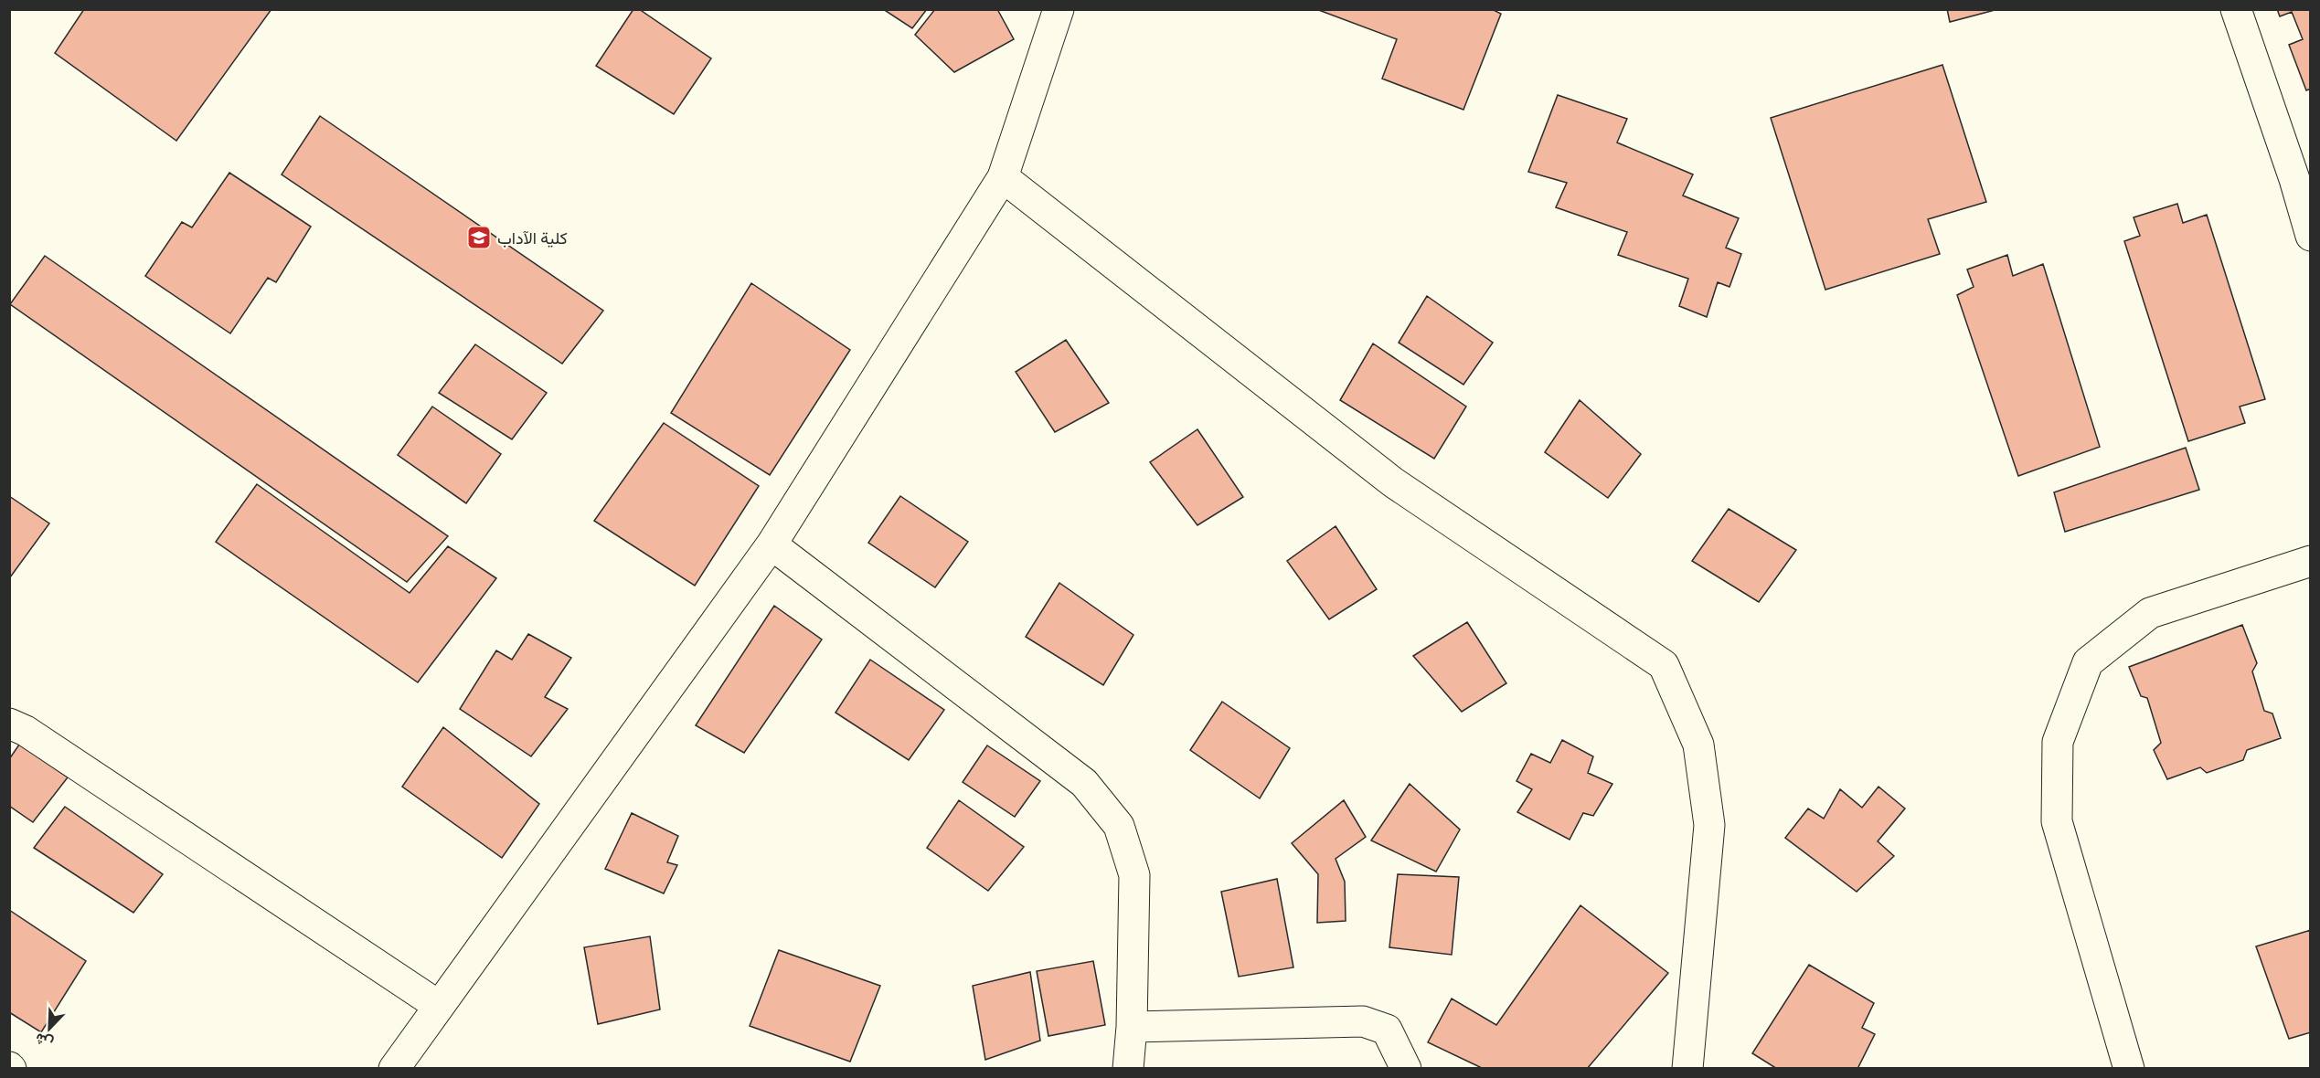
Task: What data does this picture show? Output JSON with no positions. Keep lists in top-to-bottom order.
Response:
{
  "places": {
    "school or university": ["كلية الآداب"]
  },
  "north": "bottom left"
}
